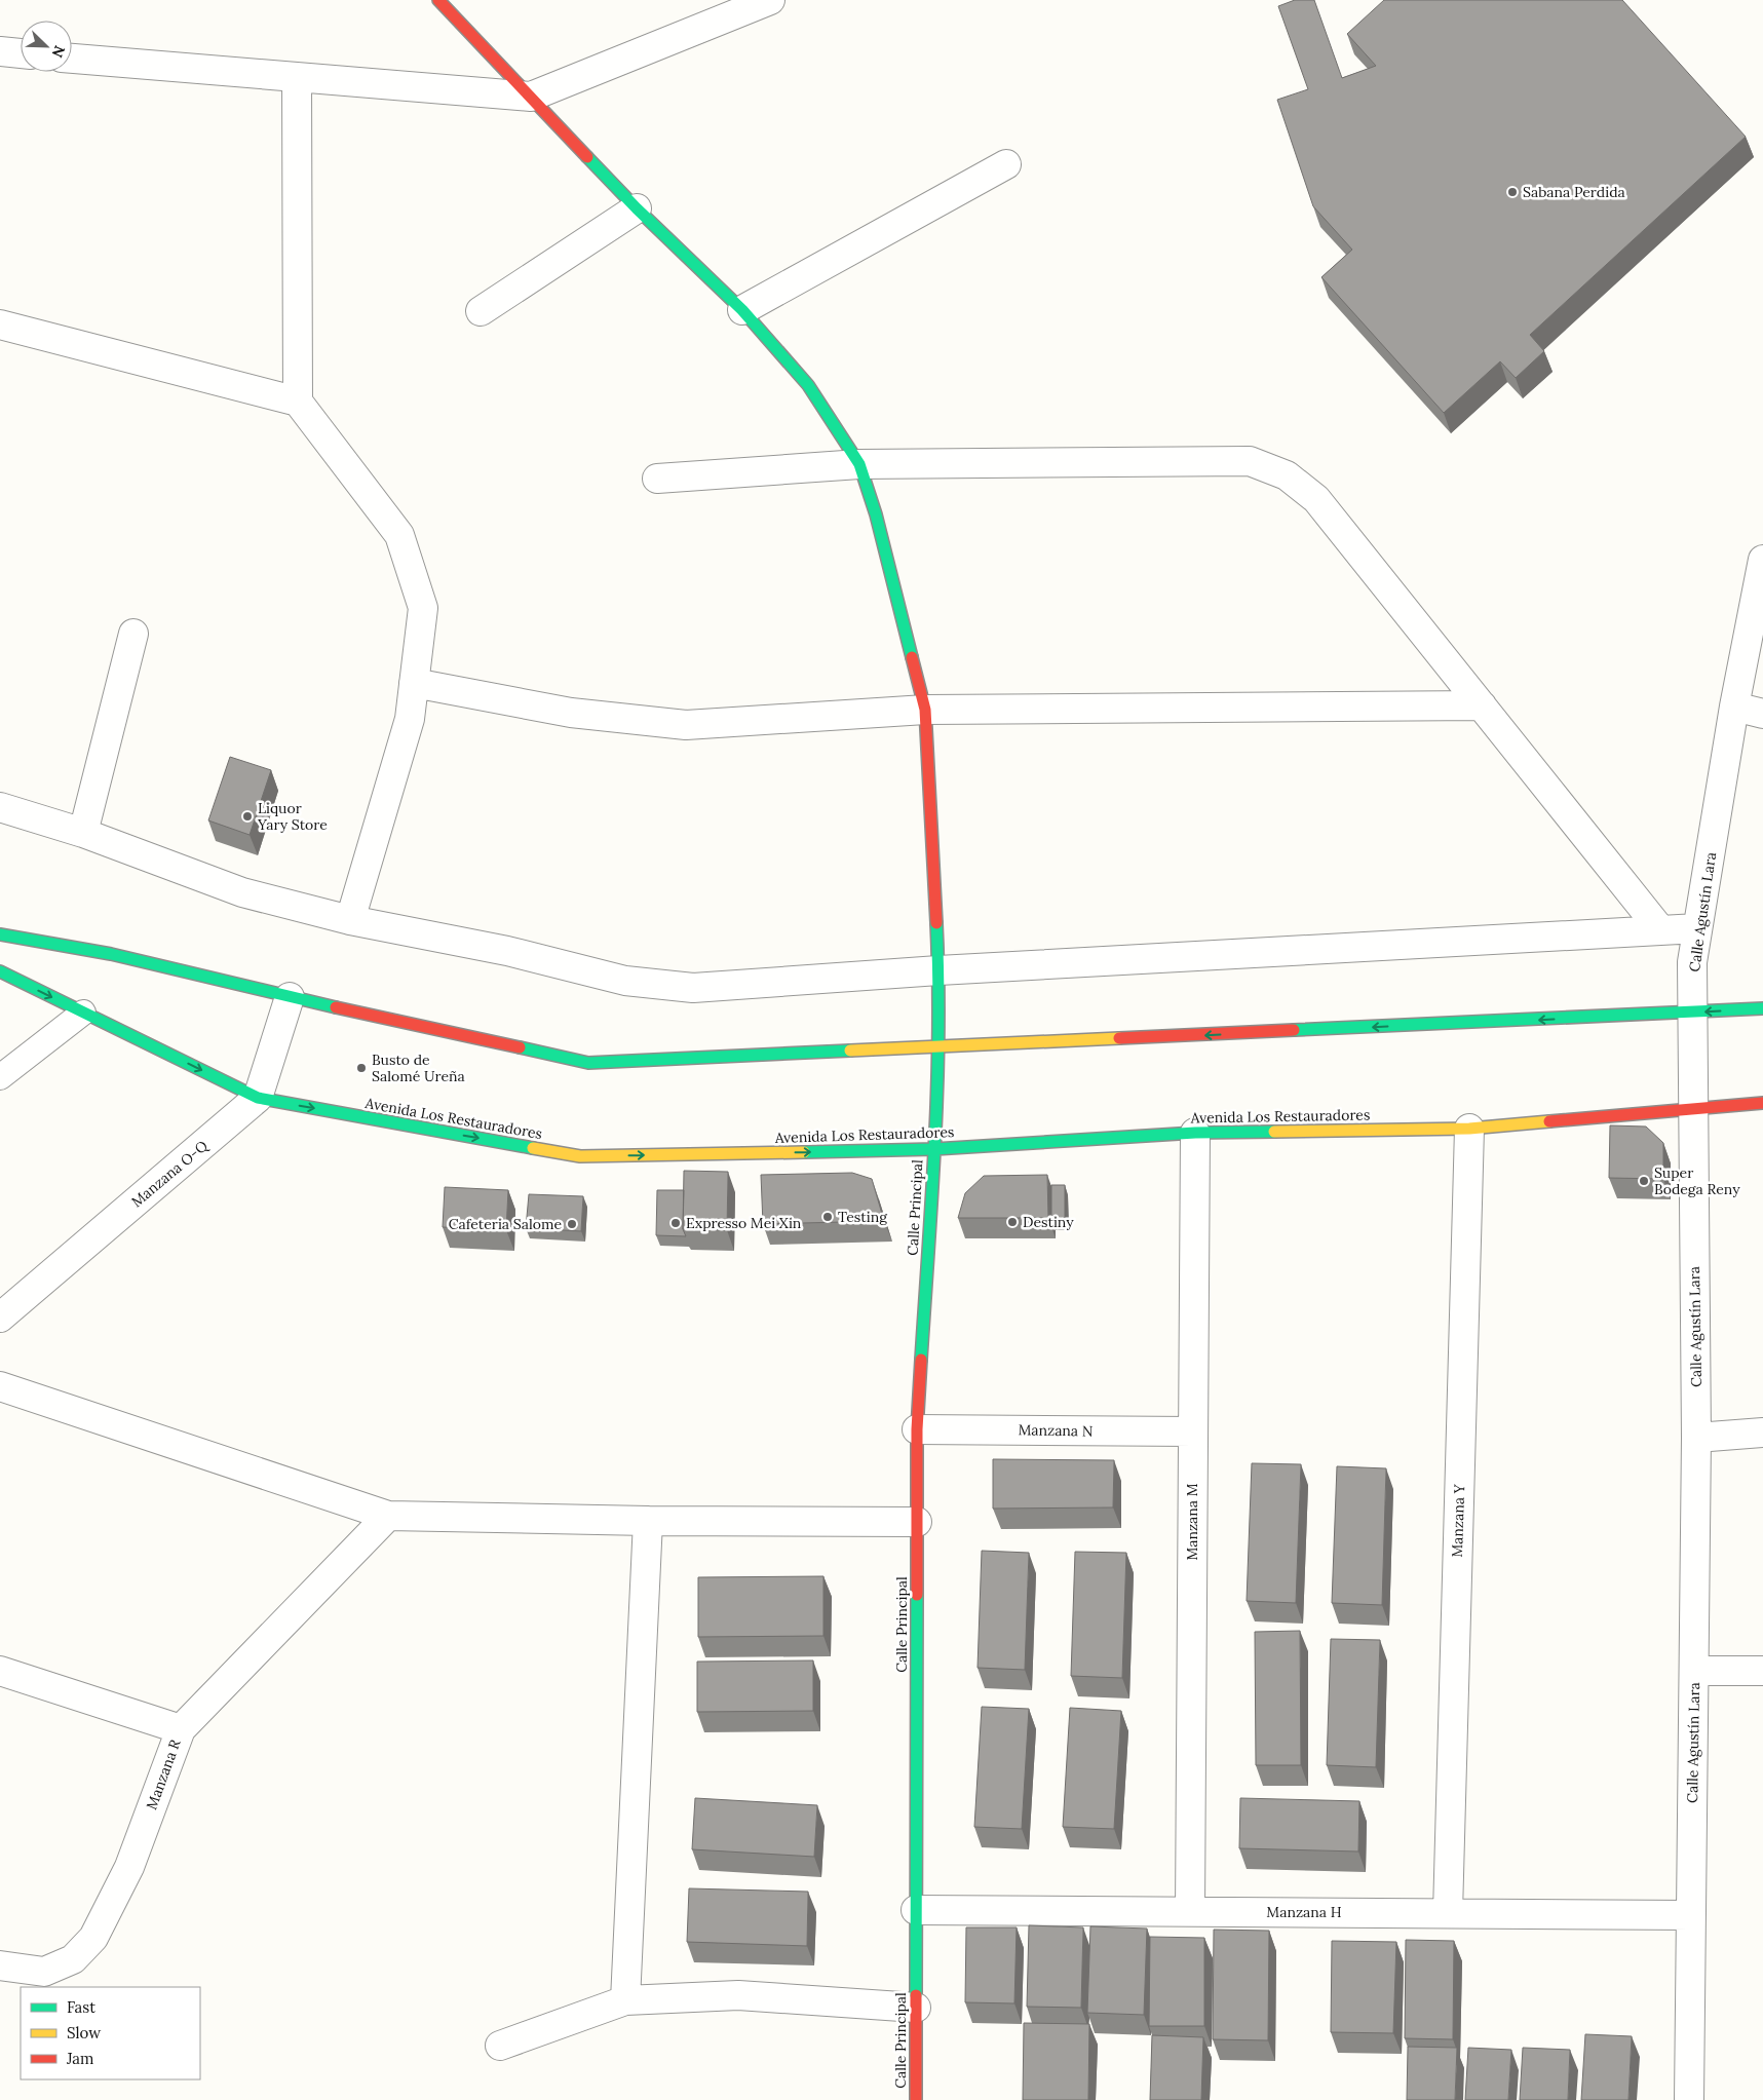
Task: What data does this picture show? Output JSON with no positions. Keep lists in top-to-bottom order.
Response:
{
  "streets": {
    "street": [
      "Calle Agustín Lara",
      "Avenida Los Restauradores",
      "Manzana O-Q",
      "Calle Principal",
      "Manzana N",
      "Manzana Y",
      "Manzana M",
      "Manzana R",
      "Manzana H"
    ]
  },
  "crossings": [
    ["Calle Agustín Lara", "Avenida Los Restauradores"],
    ["Calle Agustín Lara", "Manzana H"],
    ["Avenida Los Restauradores", "Manzana O-Q"],
    ["Avenida Los Restauradores", "Calle Principal"],
    ["Avenida Los Restauradores", "Manzana Y"],
    ["Avenida Los Restauradores", "Manzana M"],
    ["Calle Principal", "Manzana N"],
    ["Calle Principal", "Manzana H"],
    ["Manzana N", "Manzana M"],
    ["Manzana Y", "Manzana H"],
    ["Manzana M", "Manzana H"]
  ],
  "places": [
    "Sabana Perdida",
    "Liquor Yary Store",
    "Busto de Salomé Ureña",
    "Super Bodega Reny",
    "Testing",
    "Destiny",
    "Expresso Mei Xin",
    "Cafeteria Salome"
  ],
  "legend": ["Fast", "Slow", "Jam"],
  "north": "bottom right"
}
